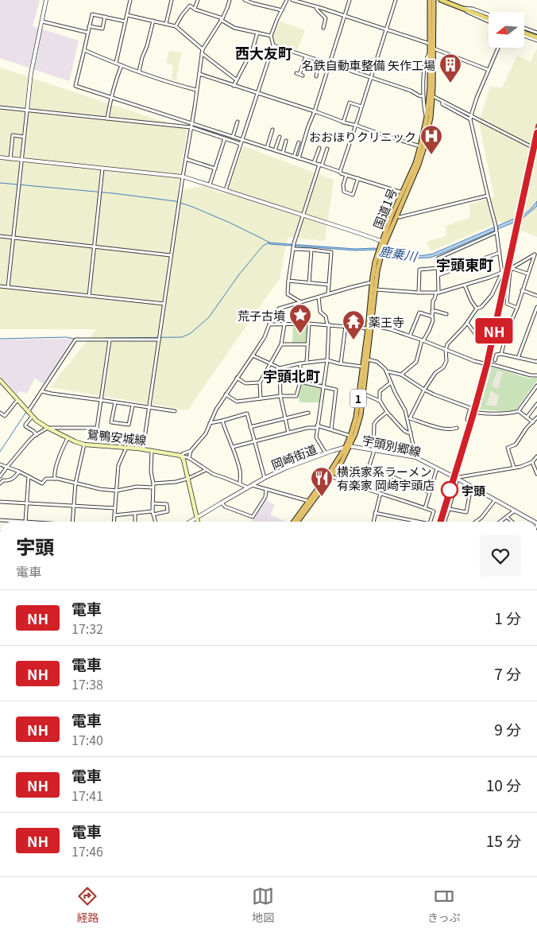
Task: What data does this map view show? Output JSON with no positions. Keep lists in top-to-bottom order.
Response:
{
  "streets": {
    "highway": ["国道1号", "1"],
    "main road": ["鴛鴨安城線"],
    "street": ["宇頭別郷線", "岡崎街道"]
  },
  "crossings": [
    ["国道1号", "宇頭別郷線"],
    ["国道1号", "岡崎街道"],
    ["宇頭別郷線", "岡崎街道"]
  ],
  "districts": ["西大友町", "宇頭東町", "宇頭北町"],
  "water": ["鹿乗川"],
  "places": {
    "building": ["名鉄自動車整備 矢作工場"],
    "hospital": ["おおほりクリニック"],
    "place": ["荒子古墳"],
    "temple": ["薬王寺"],
    "other": ["宇頭"],
    "restaurant": ["横浜家系ラーメン 有楽家 岡崎宇頭店"]
  },
  "north": "left",
  "page": {
    "on_map": "NH",
    "heading": ["宇頭", "電車"],
    "list": [
      {
        "mark": "NH",
        "name": "電車",
        "note": "17:32",
        "value": "1 分"
      },
      {
        "mark": "NH",
        "name": "電車",
        "note": "17:38",
        "value": "7 分"
      },
      {
        "mark": "NH",
        "name": "電車",
        "note": "17:40",
        "value": "9 分"
      },
      {
        "mark": "NH",
        "name": "電車",
        "note": "17:41",
        "value": "10 分"
      },
      {
        "mark": "NH",
        "name": "電車",
        "note": "17:46",
        "value": "15 分"
      }
    ],
    "tabs": ["経路", "地図", "きっぷ"]
  }
}
